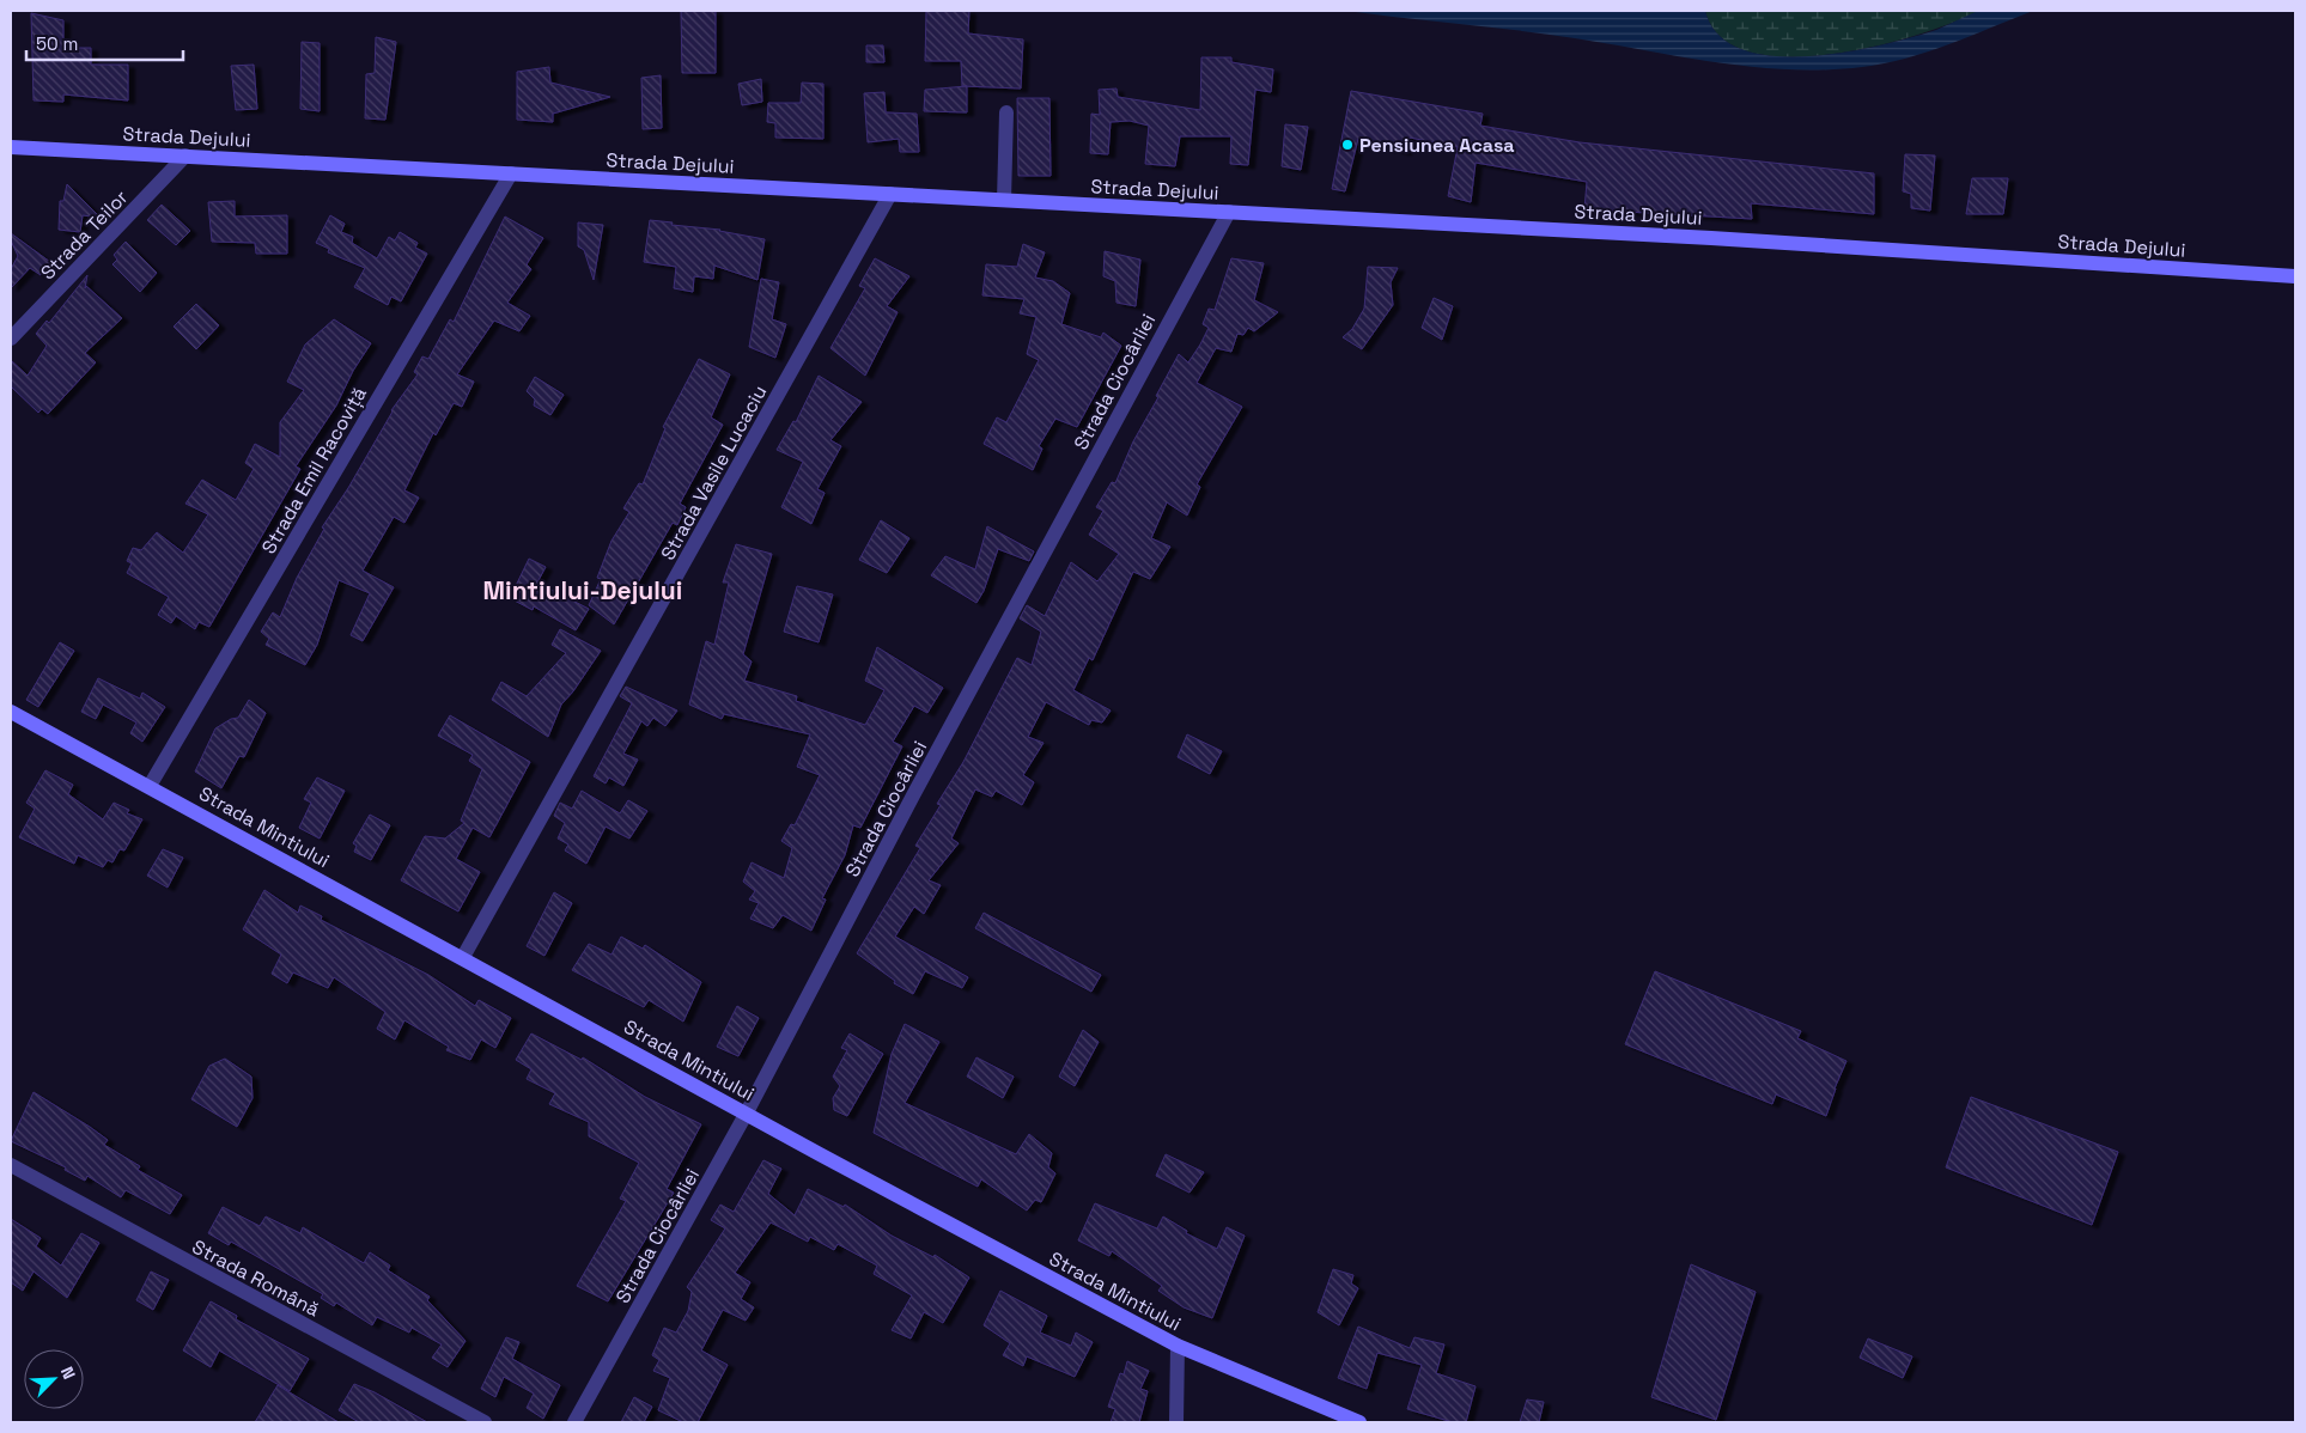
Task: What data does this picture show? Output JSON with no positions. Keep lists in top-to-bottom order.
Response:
{
  "streets": {
    "main road": ["Strada Dejului", "Strada Mintiului"],
    "street": [
      "Strada Teilor",
      "Strada Ciocârliei",
      "Strada Emil Racoviță",
      "Strada Vasile Lucaciu",
      "Strada Română"
    ]
  },
  "crossings": [
    ["Strada Dejului", "Strada Teilor"],
    ["Strada Dejului", "Strada Ciocârliei"],
    ["Strada Dejului", "Strada Emil Racoviță"],
    ["Strada Dejului", "Strada Vasile Lucaciu"],
    ["Strada Ciocârliei", "Strada Mintiului"],
    ["Strada Emil Racoviță", "Strada Mintiului"],
    ["Strada Vasile Lucaciu", "Strada Mintiului"]
  ],
  "districts": ["Mintiului-Dejului"],
  "places": ["Pensiunea Acasa"],
  "scale_bar": "50 m",
  "north": "top right"
}
